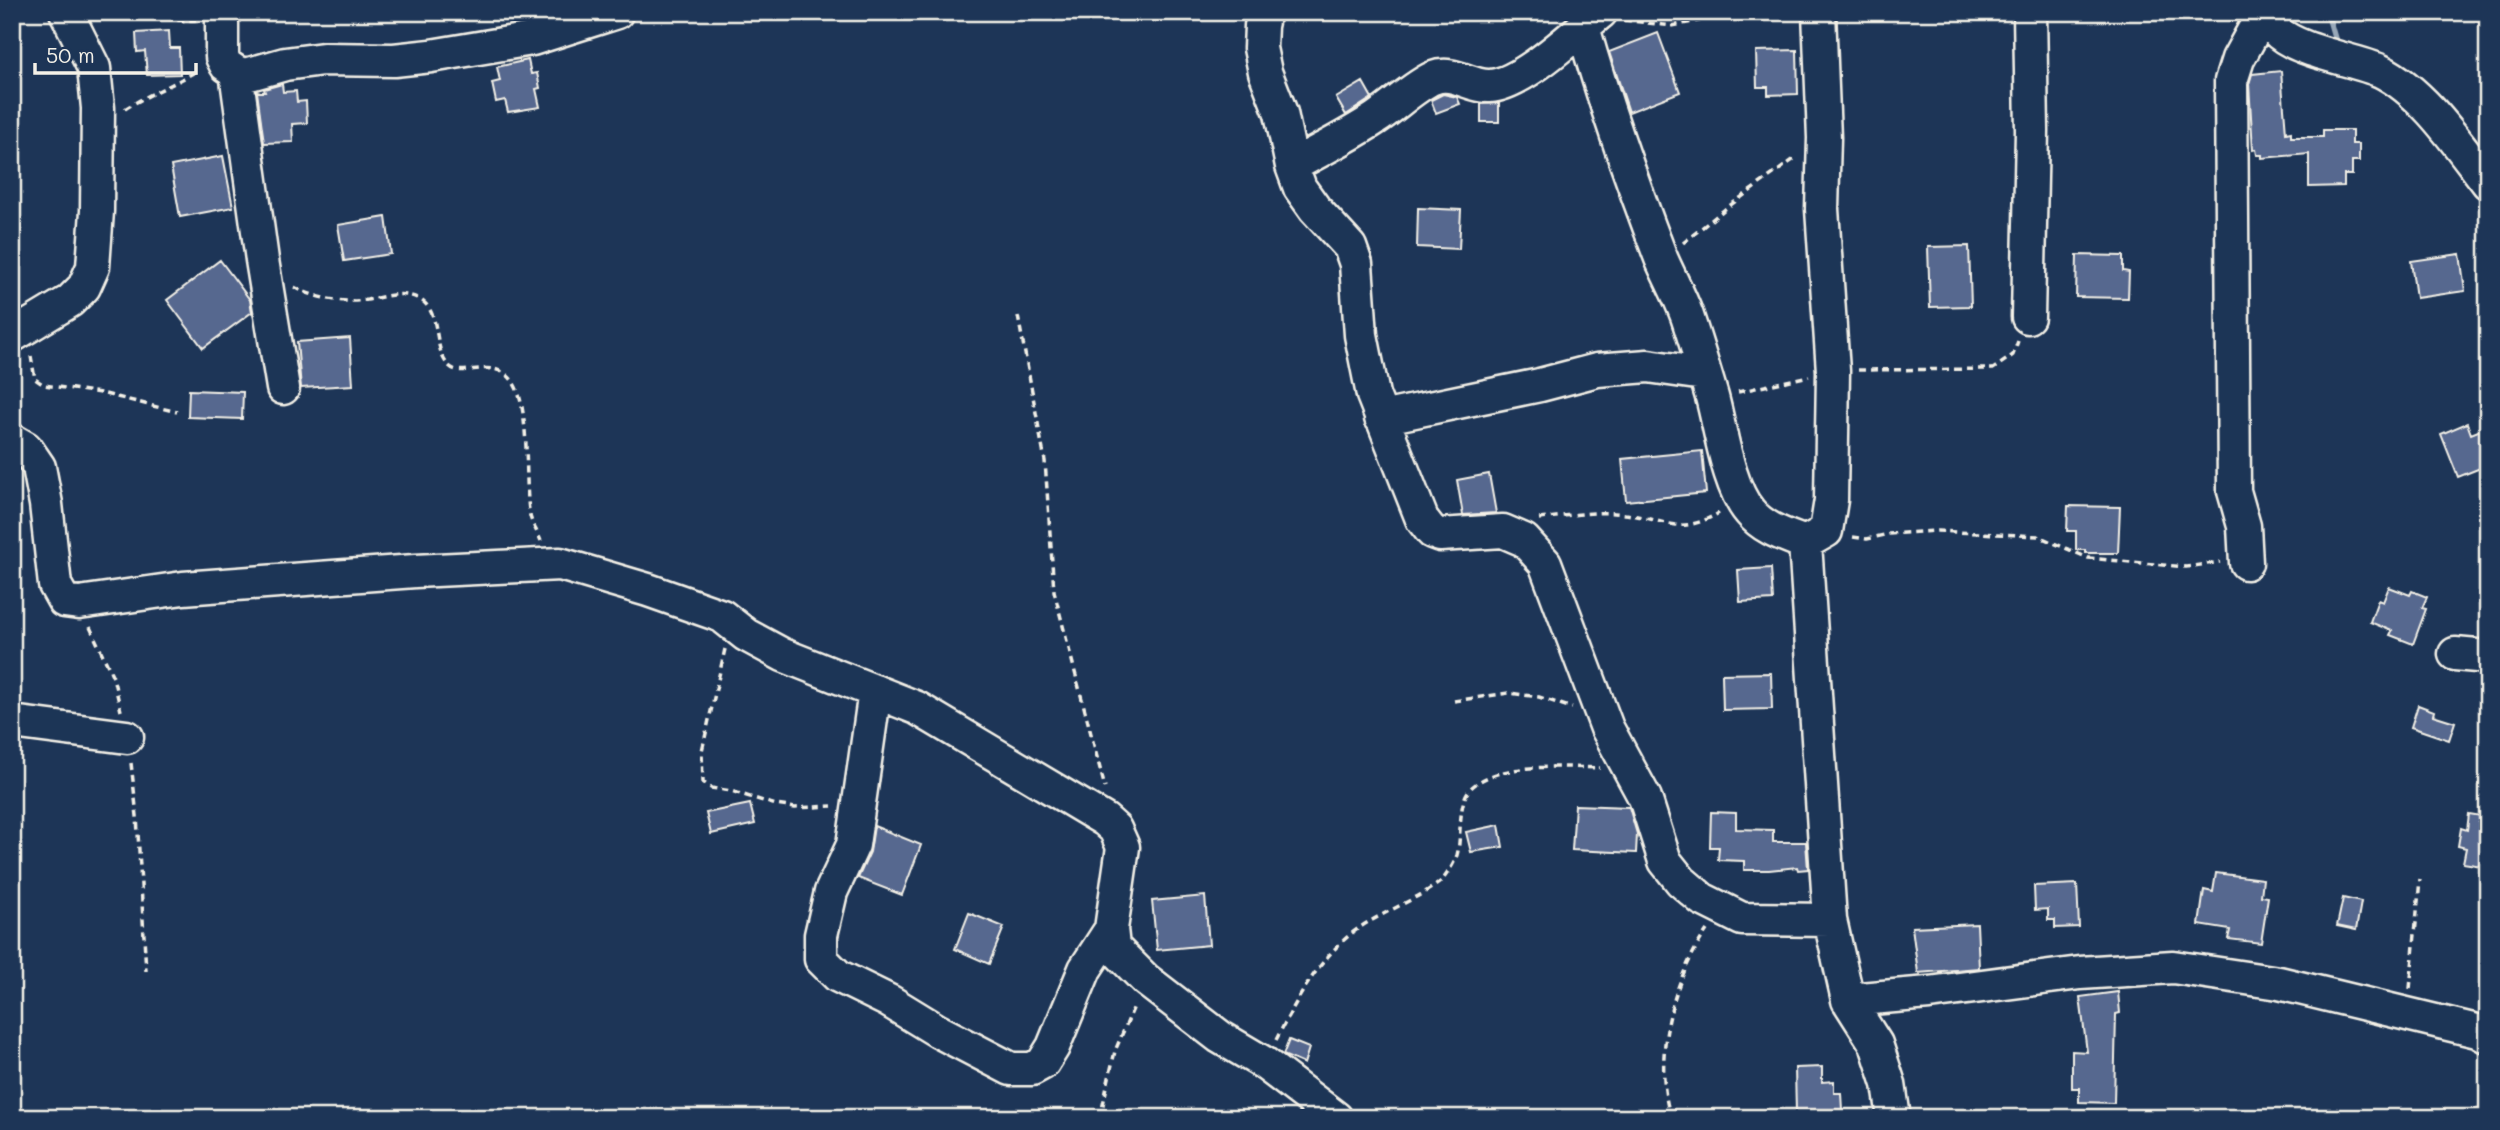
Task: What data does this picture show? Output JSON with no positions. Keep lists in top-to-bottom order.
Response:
{
  "scale_bar": "50 m"
}
